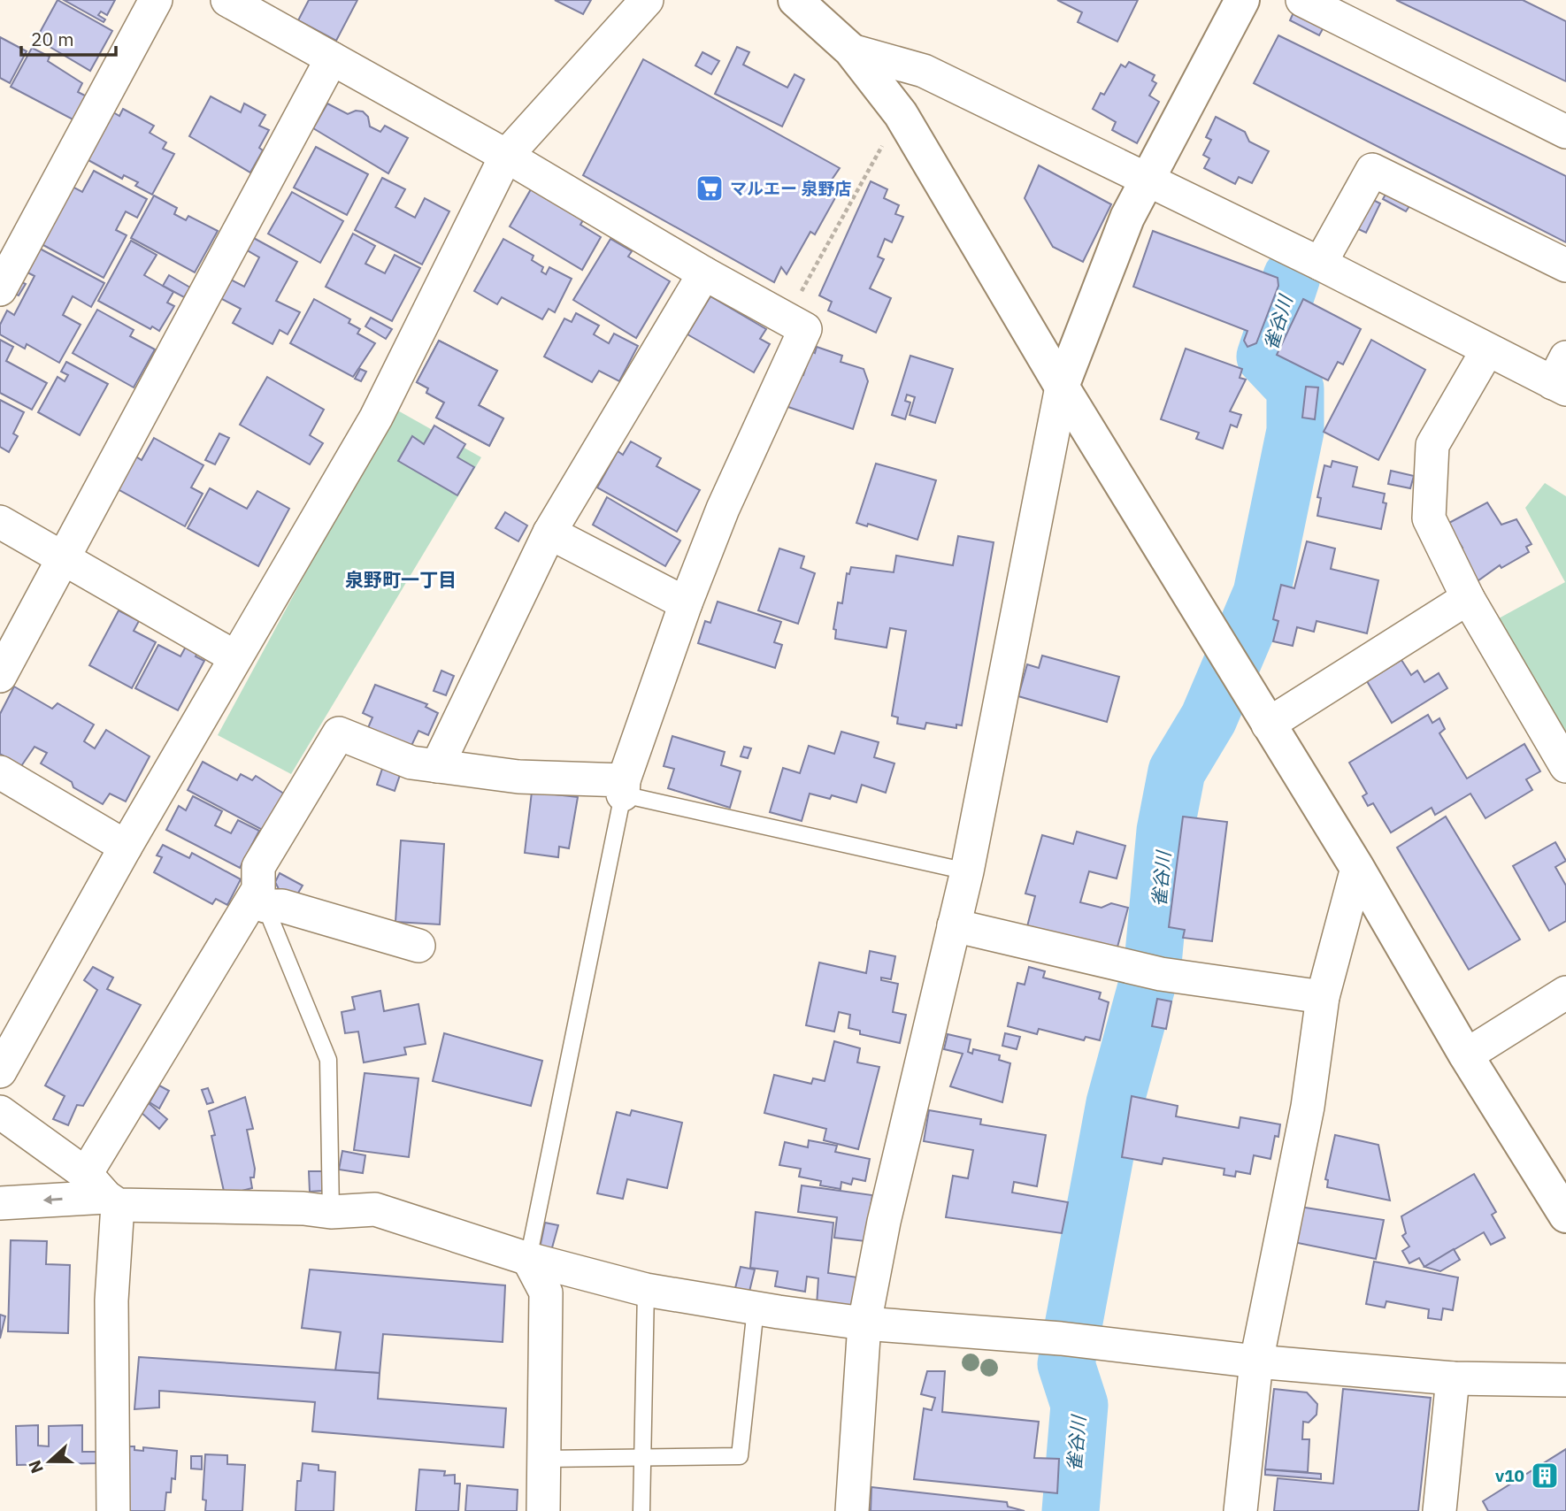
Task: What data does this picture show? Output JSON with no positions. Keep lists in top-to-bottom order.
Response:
{
  "districts": ["泉野町一丁目"],
  "water": ["雀谷川"],
  "places": {
    "supermarket": ["マルエー 泉野店"],
    "building": ["v10"]
  },
  "scale_bar": "20 m",
  "north": "left"
}
